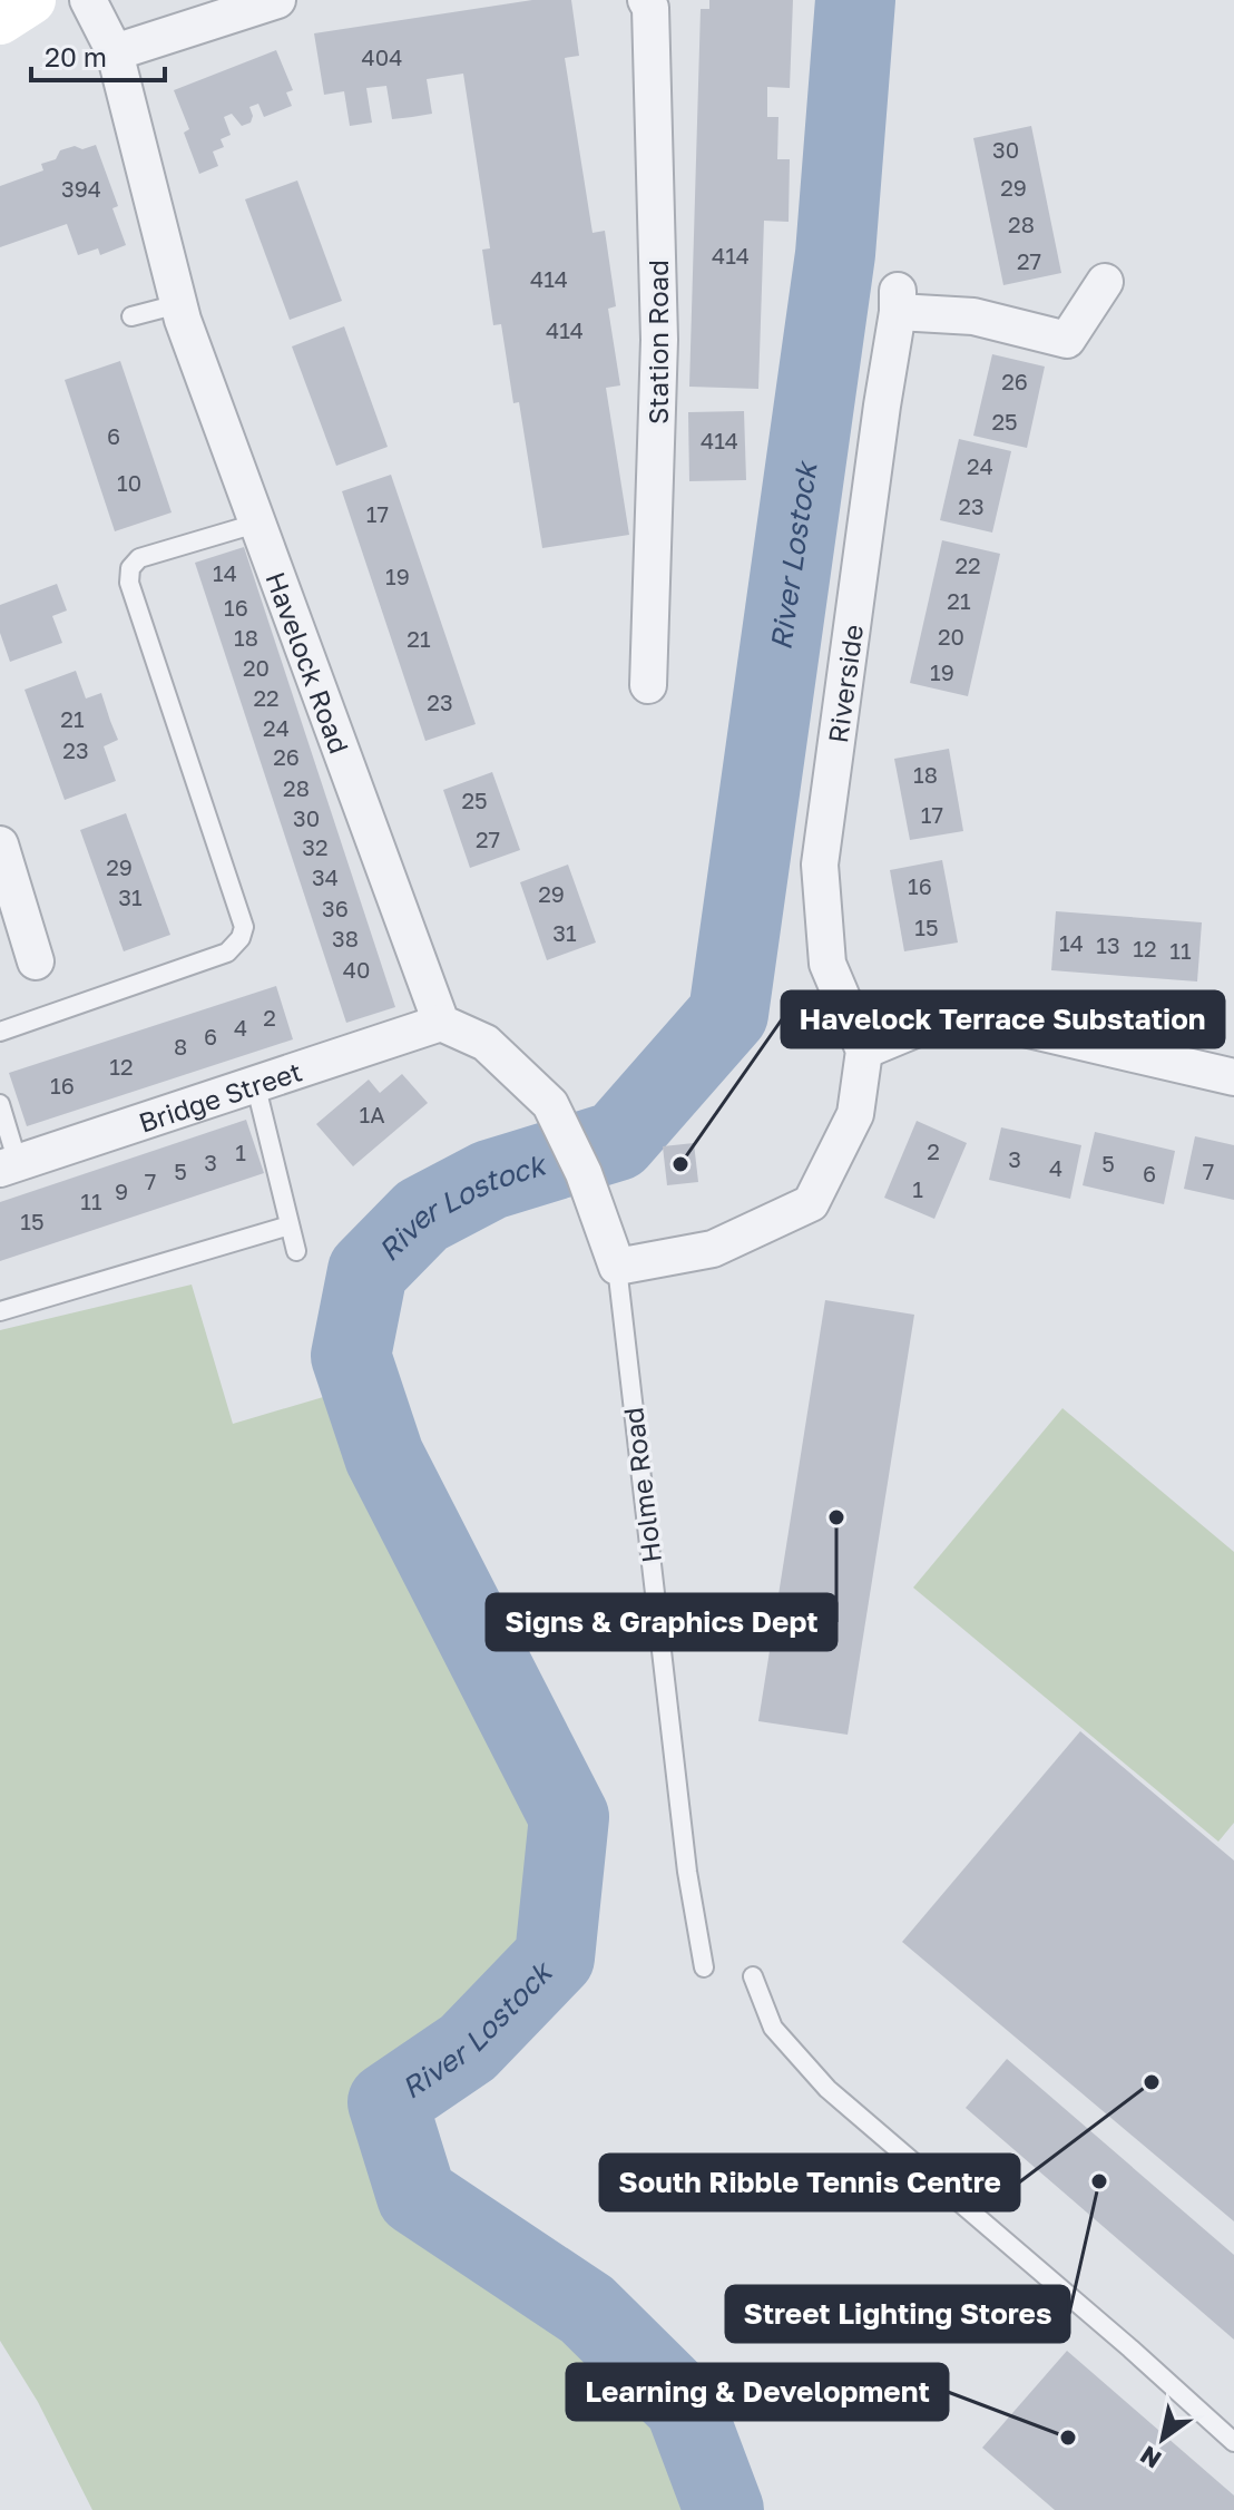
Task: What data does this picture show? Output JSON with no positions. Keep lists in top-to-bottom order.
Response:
{
  "streets": {
    "street": [
      "Station Road",
      "Havelock Road",
      "Riverside",
      "Bridge Street"
    ],
    "lane": ["Holme Road"]
  },
  "crossings": [
    ["Havelock Road", "Bridge Street"]
  ],
  "water": ["River Lostock"],
  "places": [
    "Havelock Terrace Substation",
    "Signs & Graphics Dept",
    "South Ribble Tennis Centre",
    "Street Lighting Stores",
    "Learning & Development"
  ],
  "house_numbers": [
    "404",
    "30",
    "29",
    "394",
    "28",
    "414",
    "27",
    "414",
    "414",
    "26",
    "25",
    "6",
    "414",
    "24",
    "10",
    "23",
    "17",
    "22",
    "14",
    "19",
    "21",
    "16",
    "20",
    "18",
    "21",
    "20",
    "19",
    "22",
    "23",
    "21",
    "24",
    "23",
    "26",
    "18",
    "28",
    "25",
    "17",
    "30",
    "27",
    "32",
    "29",
    "34",
    "16",
    "29",
    "31",
    "36",
    "15",
    "31",
    "38",
    "14",
    "13",
    "12",
    "11",
    "40",
    "2",
    "4",
    "6",
    "8",
    "12",
    "16",
    "1A",
    "2",
    "1",
    "3",
    "3",
    "5",
    "4",
    "5",
    "7",
    "6",
    "7",
    "1",
    "9",
    "11",
    "15"
  ],
  "scale_bar": "20 m",
  "north": "bottom left"
}
